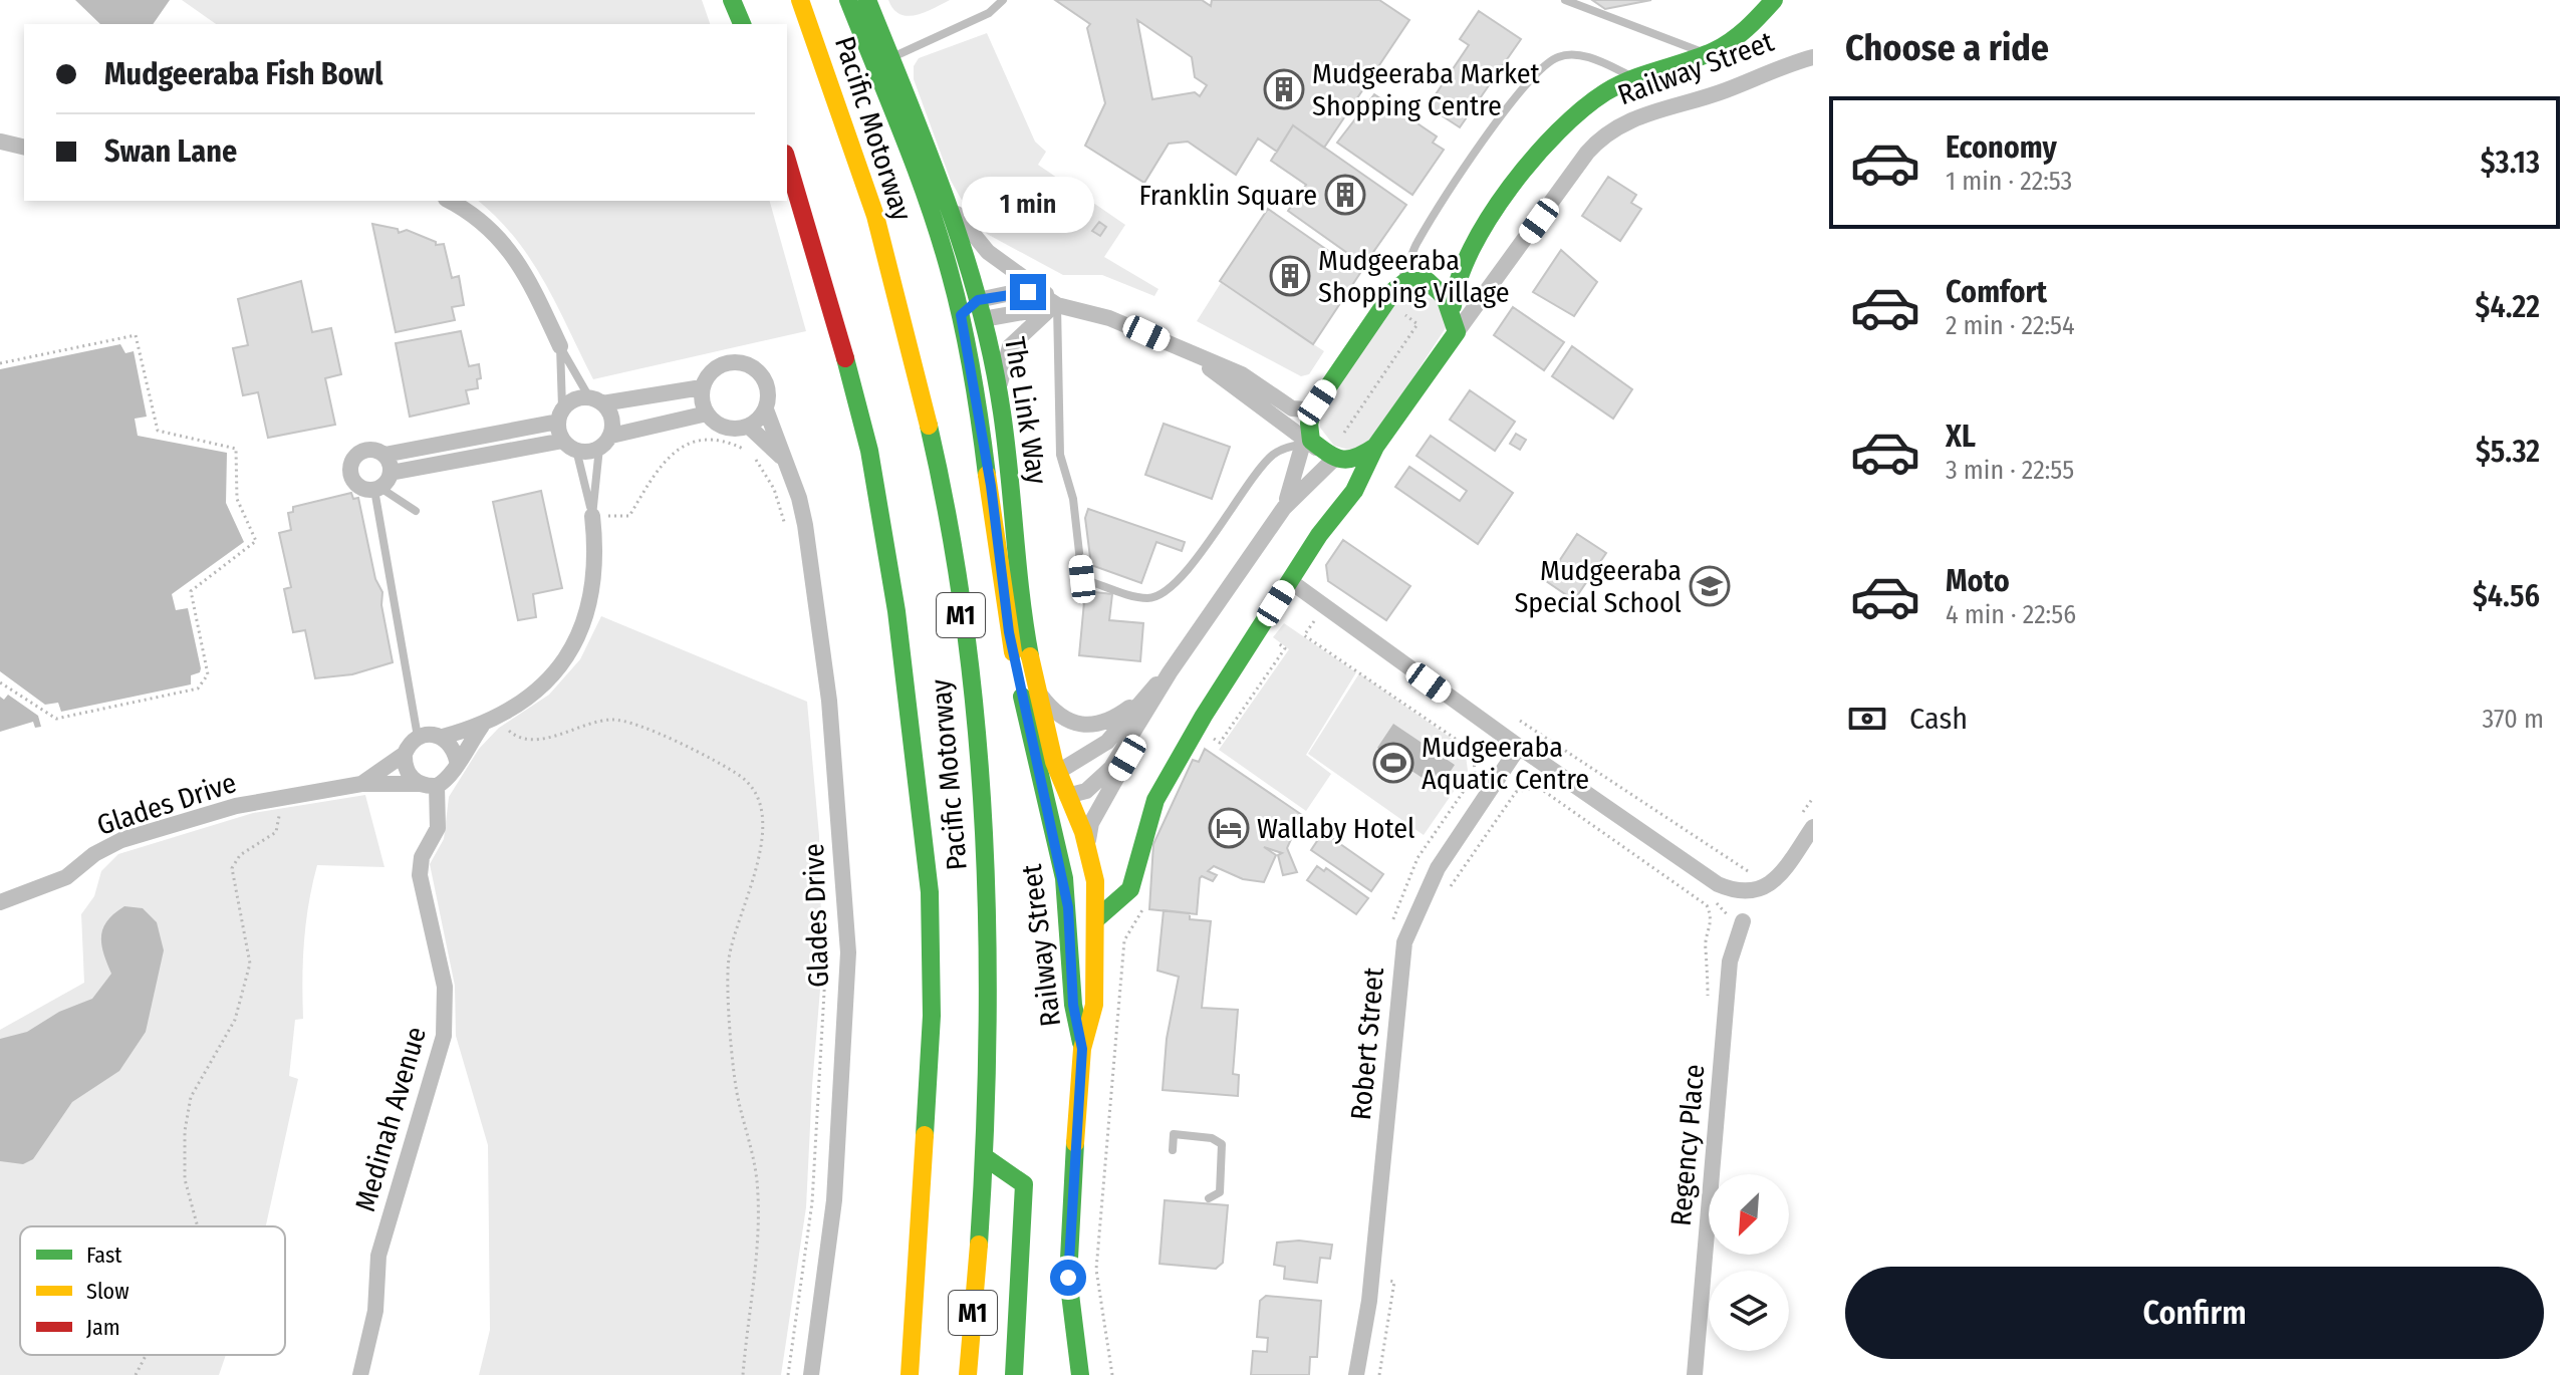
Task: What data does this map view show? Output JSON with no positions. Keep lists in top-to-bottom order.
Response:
{
  "streets": {
    "main road": [
      "Railway Street",
      "Pacific Motorway",
      "The Link Way",
      "M1"
    ],
    "street": [
      "Glades Drive",
      "Robert Street",
      "Medinah Avenue",
      "Regency Place"
    ]
  },
  "crossings": [
    ["Railway Street", "The Link Way"],
    ["Pacific Motorway", "M1"],
    ["Glades Drive", "Medinah Avenue"]
  ],
  "places": {
    "building": ["Mudgeeraba Market Shopping Centre", "Franklin Square", "Mudgeeraba Shopping Village"],
    "school or university": ["Mudgeeraba Special School"],
    "sports": ["Mudgeeraba Aquatic Centre"],
    "hotel": ["Wallaby Hotel"]
  },
  "legend": ["Fast", "Slow", "Jam"],
  "north": "bottom left",
  "page": {
    "heading": "Choose a ride",
    "banner": ["Mudgeeraba Fish Bowl", "Swan Lane"],
    "list": [
      {
        "name": "Economy",
        "note": "1 min · 22:53",
        "value": "$3.13"
      },
      {
        "name": "Comfort",
        "note": "2 min · 22:54",
        "value": "$4.22"
      },
      {
        "name": "XL",
        "note": "3 min · 22:55",
        "value": "$5.32"
      },
      {
        "name": "Moto",
        "note": "4 min · 22:56",
        "value": "$4.56"
      }
    ],
    "bubble": "1 min",
    "pay": ["Cash", "370 m"],
    "buttons": "Confirm"
  }
}
